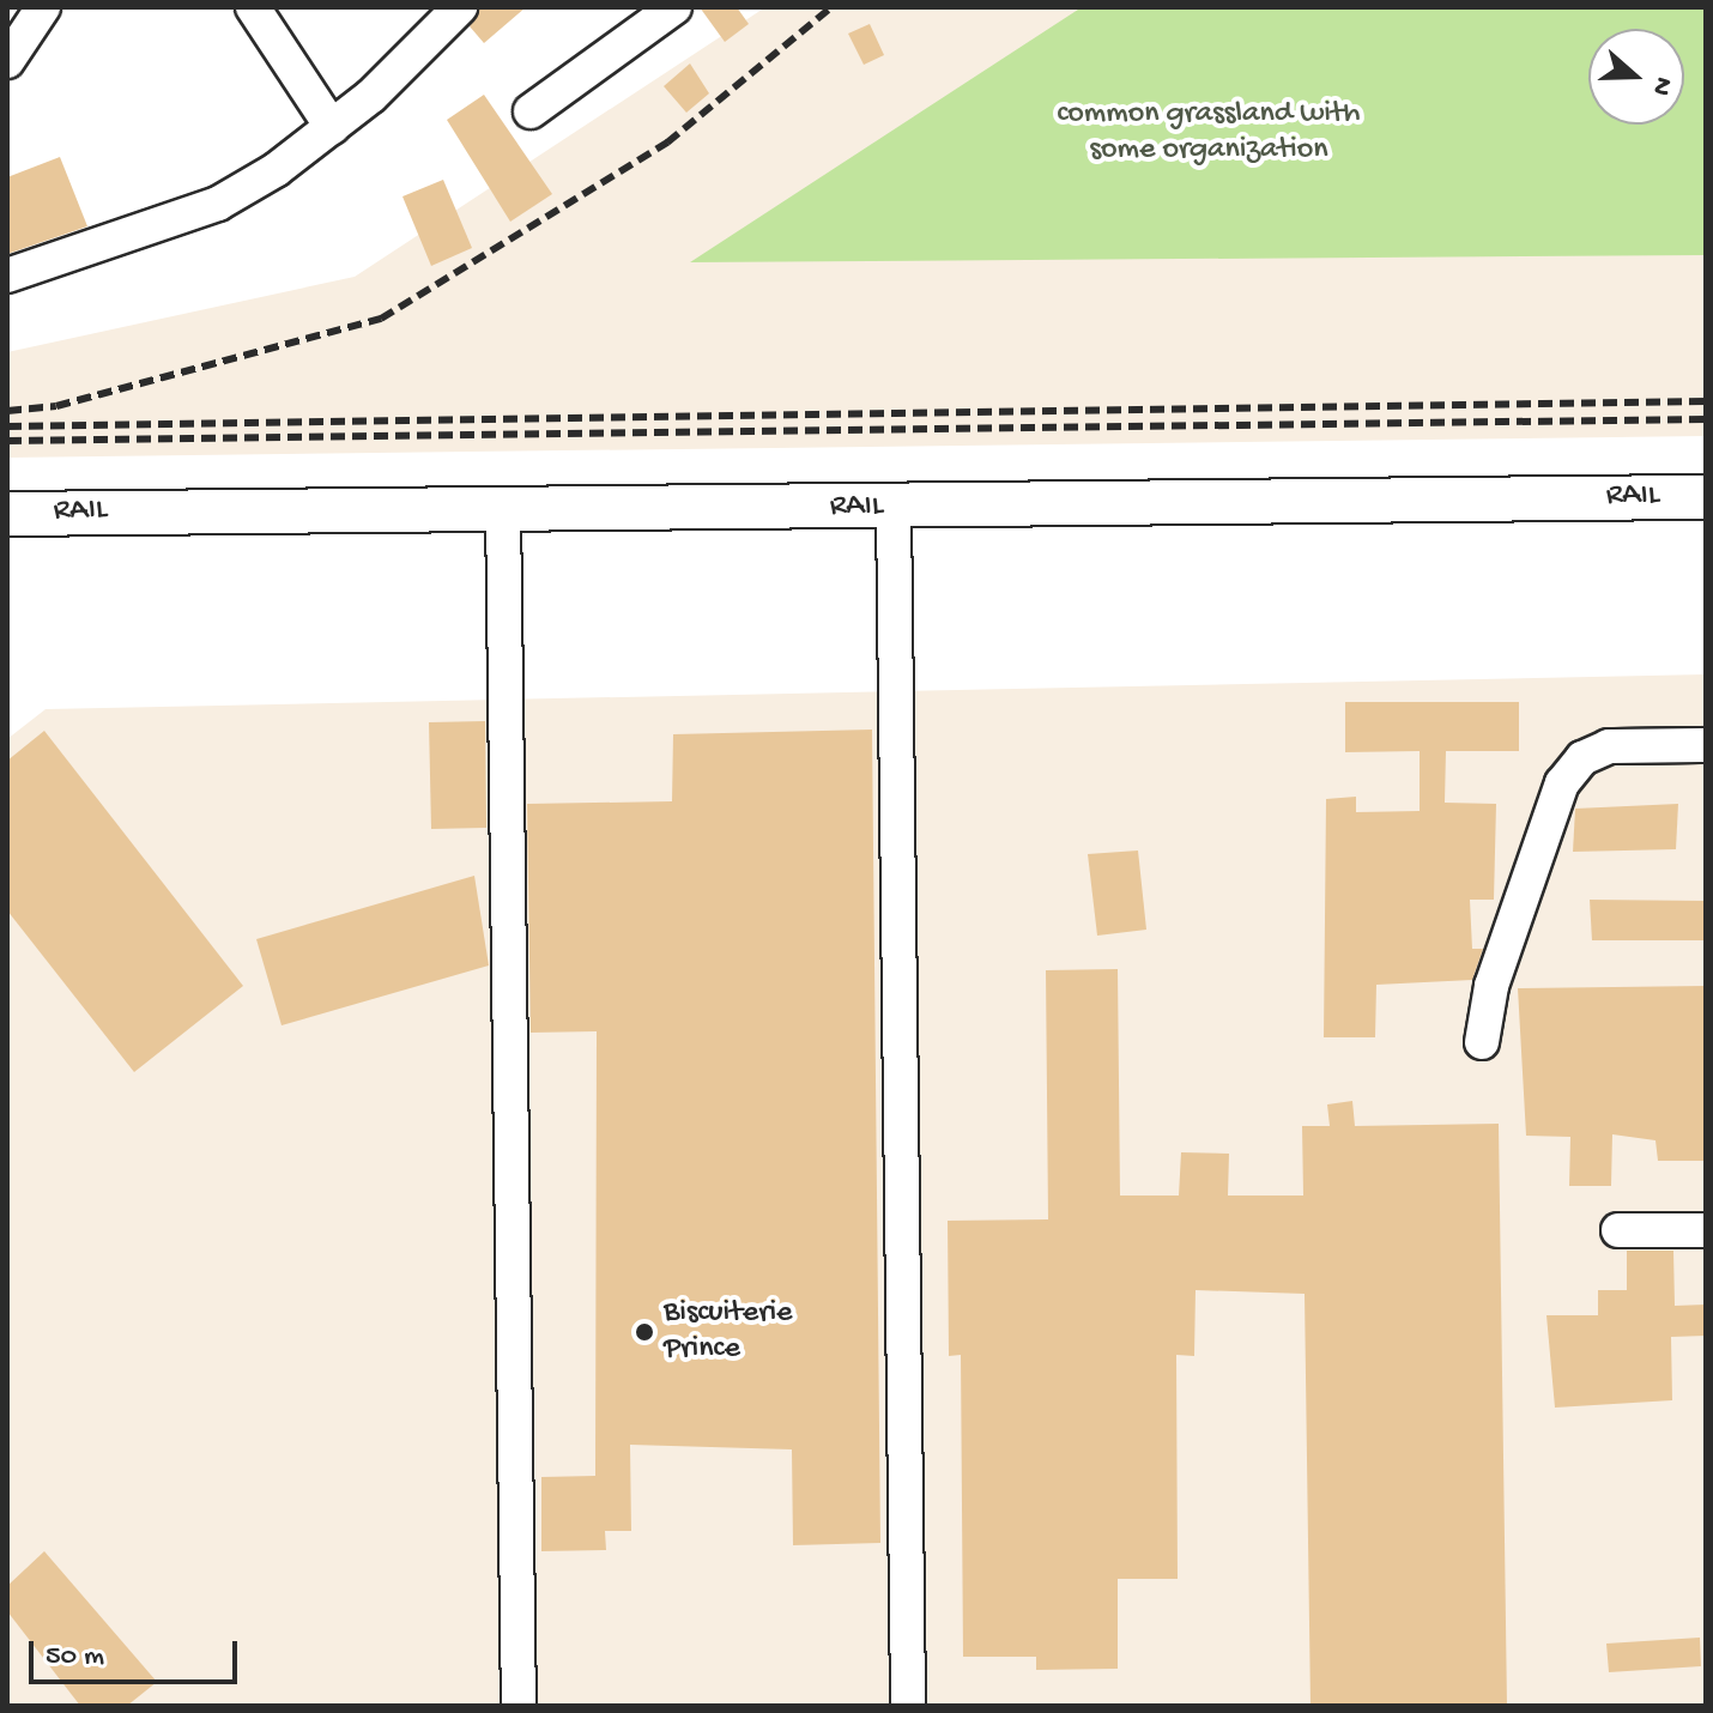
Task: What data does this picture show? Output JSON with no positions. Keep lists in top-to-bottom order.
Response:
{
  "streets": {
    "main road": ["RAIL"]
  },
  "parks": ["common grassland with some organization"],
  "places": ["Biscuiterie Prince"],
  "scale_bar": "50 m",
  "north": "right"
}
